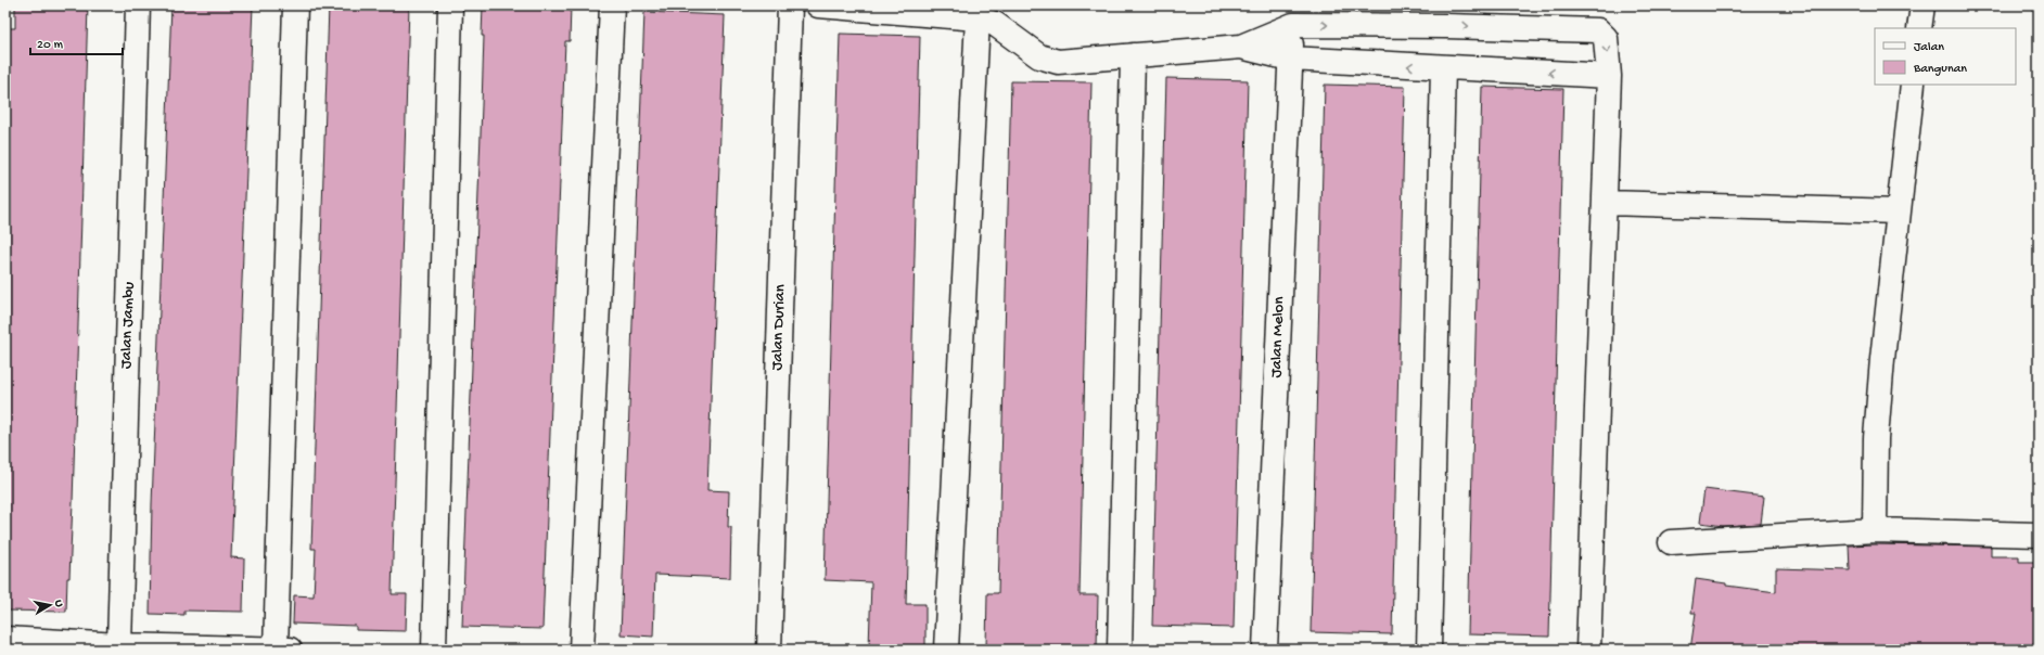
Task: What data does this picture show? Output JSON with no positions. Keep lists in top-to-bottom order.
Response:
{
  "streets": {
    "street": ["Jalan Jambu", "Jalan Durian", "Jalan Melon"]
  },
  "legend": ["Jalan", "Bangunan"],
  "scale_bar": "20 m",
  "north": "right"
}
